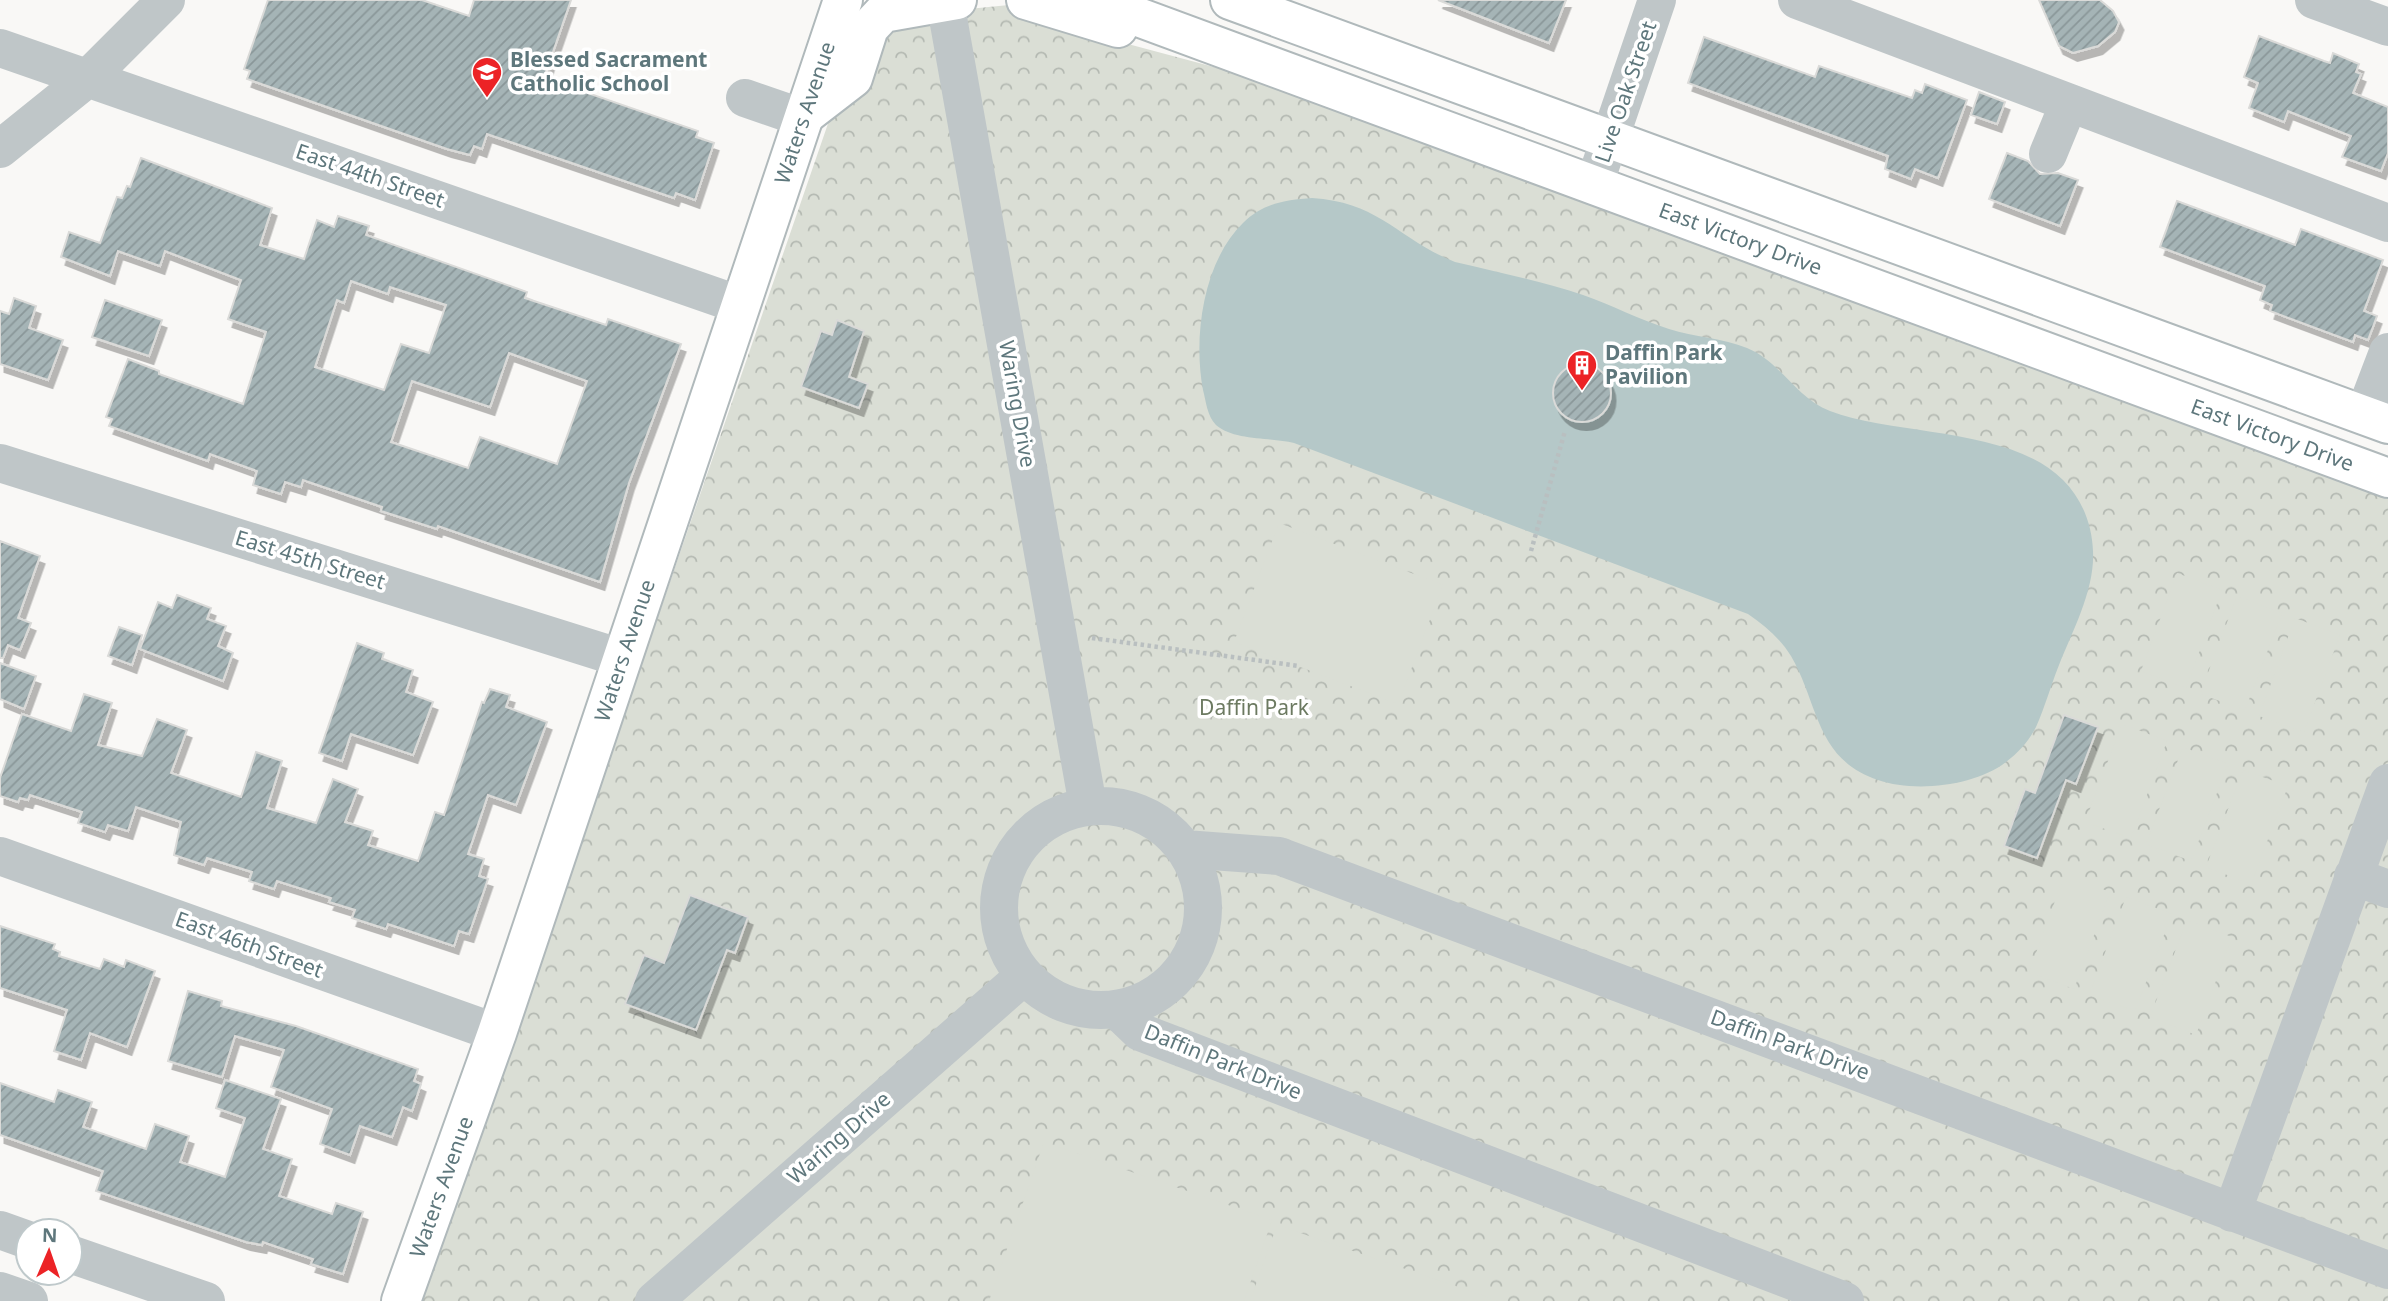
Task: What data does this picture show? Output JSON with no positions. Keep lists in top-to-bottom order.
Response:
{
  "streets": {
    "main road": ["Waters Avenue", "East Victory Drive"],
    "street": [
      "Live Oak Street",
      "East 44th Street",
      "Waring Drive",
      "East 45th Street",
      "East 46th Street",
      "Daffin Park Drive"
    ]
  },
  "crossings": [
    ["Live Oak Street", "East Victory Drive"],
    ["Waters Avenue", "East 44th Street"],
    ["Waters Avenue", "East 45th Street"],
    ["Waters Avenue", "East 46th Street"],
    ["Waring Drive", "Daffin Park Drive"]
  ],
  "parks": ["Daffin Park"],
  "places": {
    "school or university": ["Blessed Sacrament Catholic School"],
    "building": ["Daffin Park Pavilion"]
  },
  "north": "top"
}
